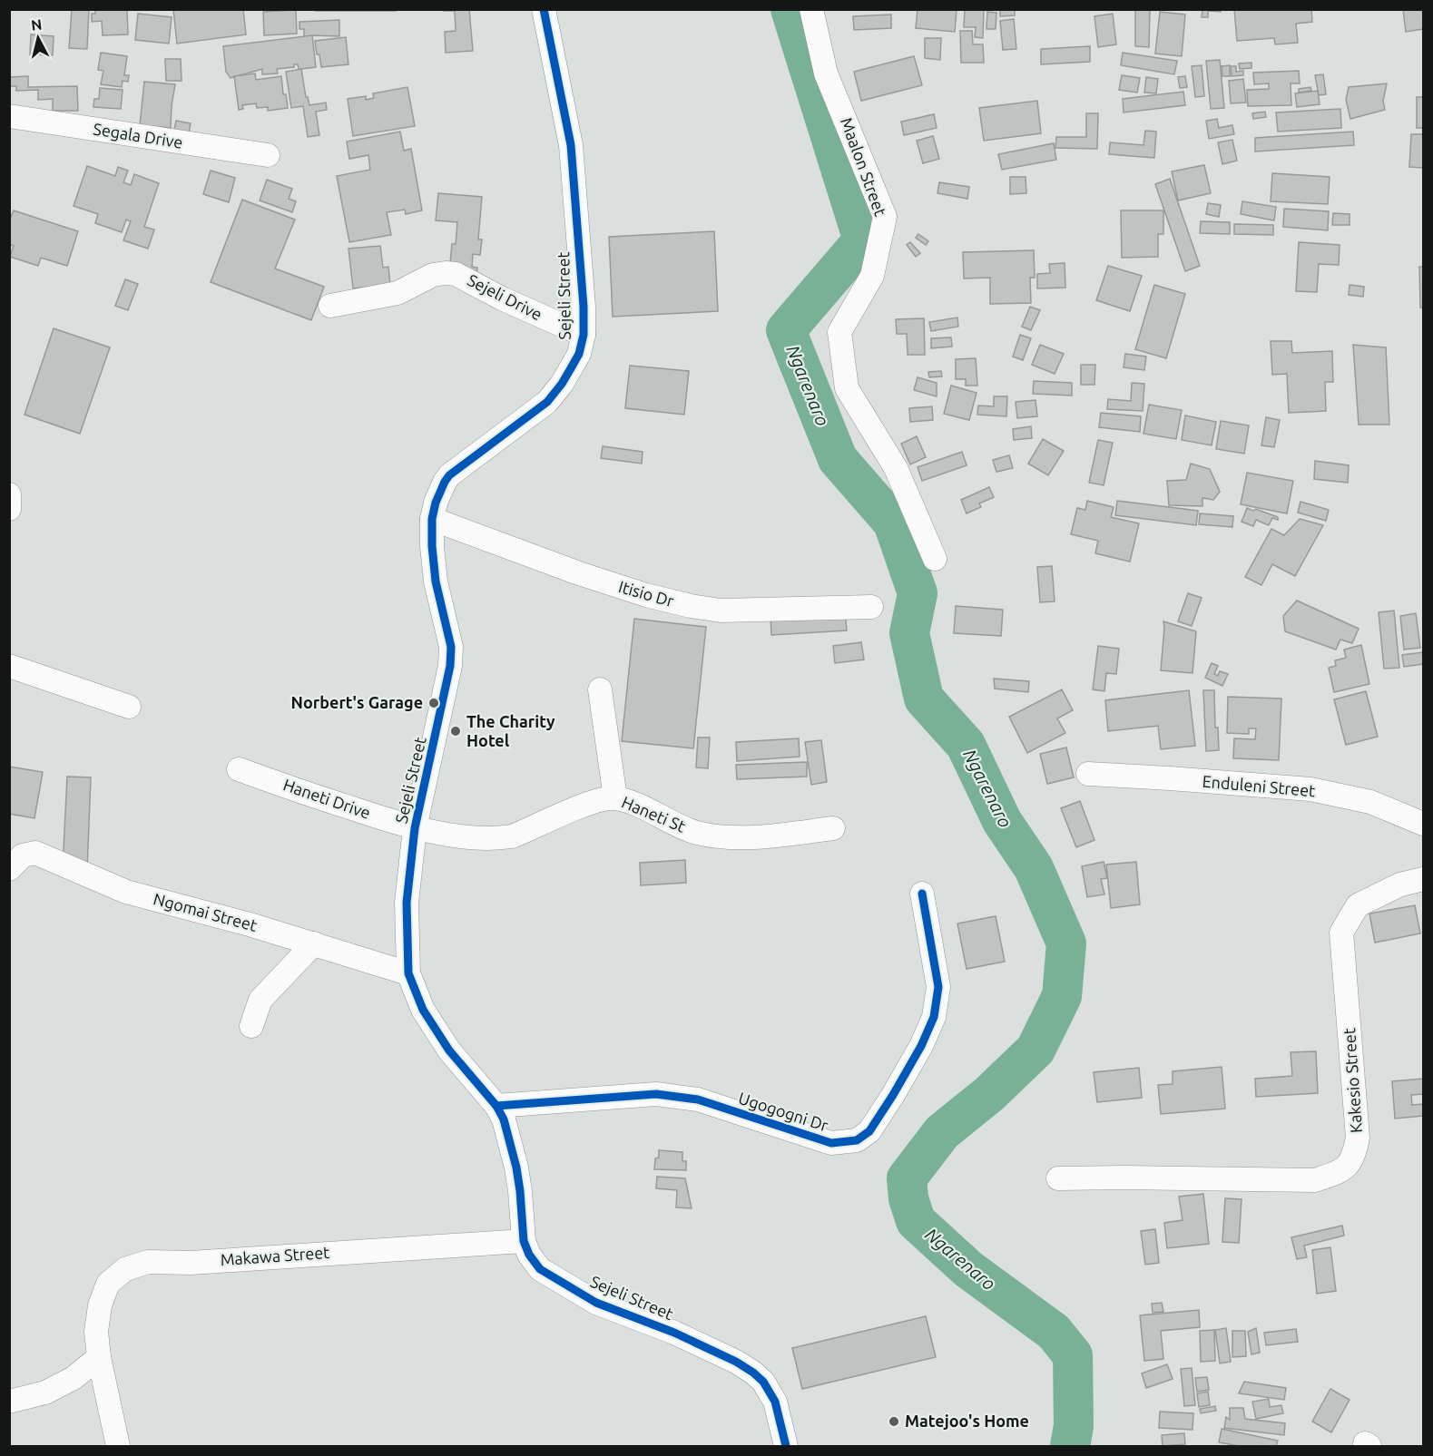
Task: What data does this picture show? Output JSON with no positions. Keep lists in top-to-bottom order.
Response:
{
  "streets": {
    "street": [
      "Segala Drive",
      "Maalon Street",
      "Sejeli Street",
      "Sejeli Drive",
      "Itisio Dr",
      "Enduleni Street",
      "Haneti Drive",
      "Haneti St",
      "Ngomai Street",
      "Kakesio Street",
      "Ugogogni Dr",
      "Makawa Street"
    ]
  },
  "crossings": [
    ["Sejeli Street", "Sejeli Drive"],
    ["Sejeli Street", "Itisio Dr"],
    ["Sejeli Street", "Haneti Drive"],
    ["Sejeli Street", "Haneti St"],
    ["Sejeli Street", "Ngomai Street"],
    ["Sejeli Street", "Ugogogni Dr"],
    ["Sejeli Street", "Makawa Street"],
    ["Haneti Drive", "Haneti St"]
  ],
  "water": ["Ngarenaro"],
  "places": ["Norbert's Garage", "The Charity Hotel", "Matejoo's Home"],
  "north": "top"
}
